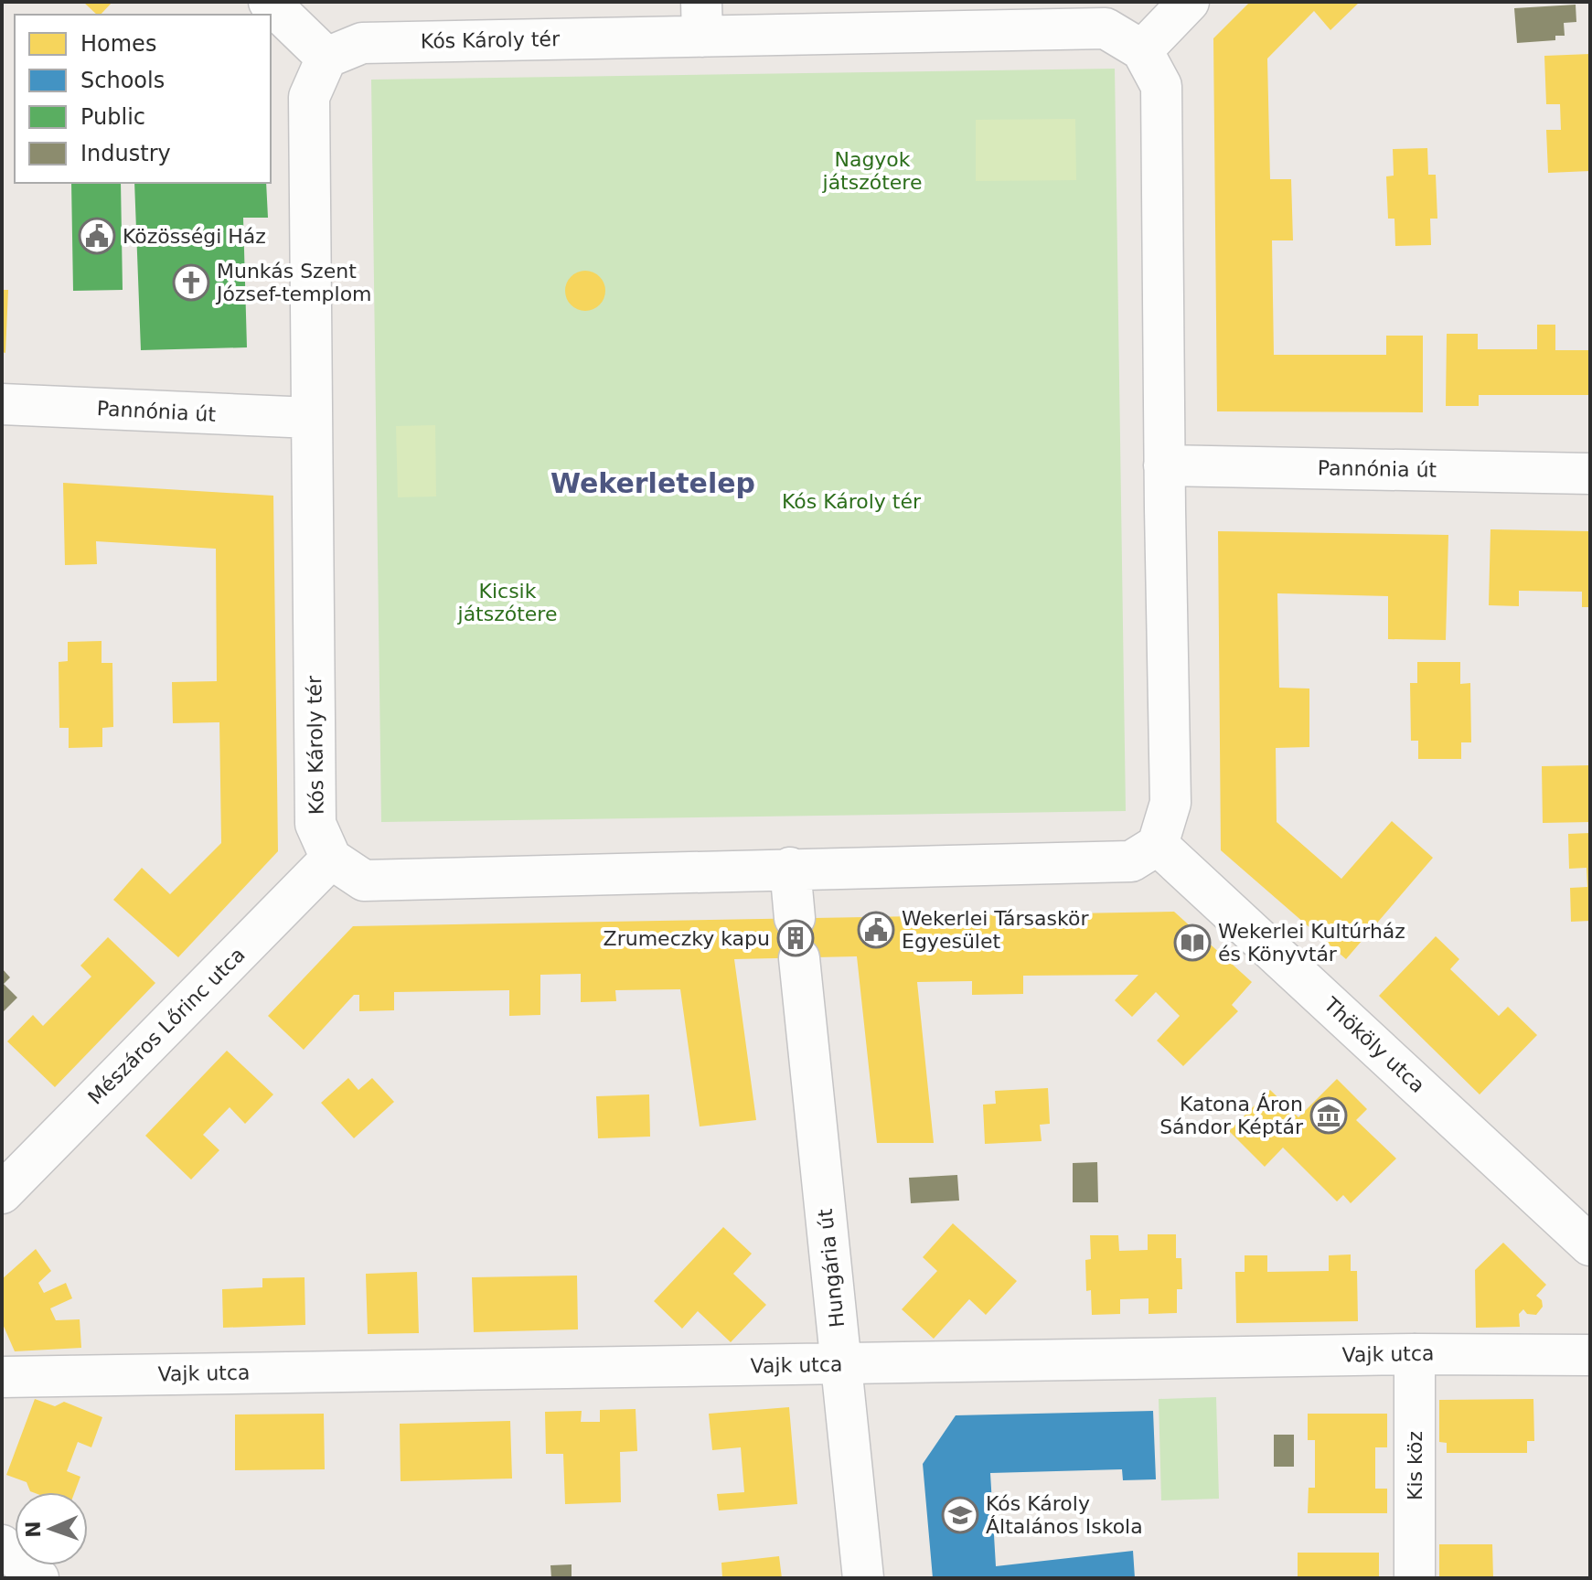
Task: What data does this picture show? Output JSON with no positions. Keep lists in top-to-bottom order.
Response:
{
  "streets": {
    "street": [
      "Kós Károly tér",
      "Pannónia út",
      "Mészáros Lőrinc utca",
      "Thököly utca",
      "Hungária út",
      "Vajk utca",
      "Kis köz"
    ]
  },
  "crossings": [
    ["Kós Károly tér", "Pannónia út"],
    ["Kós Károly tér", "Mészáros Lőrinc utca"],
    ["Hungária út", "Vajk utca"],
    ["Vajk utca", "Kis köz"]
  ],
  "districts": ["Wekerletelep"],
  "parks": ["Nagyok játszótere", "Kós Károly tér", "Kicsik játszótere"],
  "places": {
    "public building": ["Közösségi Ház", "Wekerlei Társaskör Egyesület"],
    "church": ["Munkás Szent József-templom"],
    "building": ["Zrumeczky kapu"],
    "library": ["Wekerlei Kultúrház és Könyvtár"],
    "museum": ["Katona Áron Sándor Képtár"],
    "school or university": ["Kós Károly Általános Iskola"]
  },
  "legend": [
    "Homes",
    "Schools",
    "Public",
    "Industry"
  ],
  "north": "left"
}
